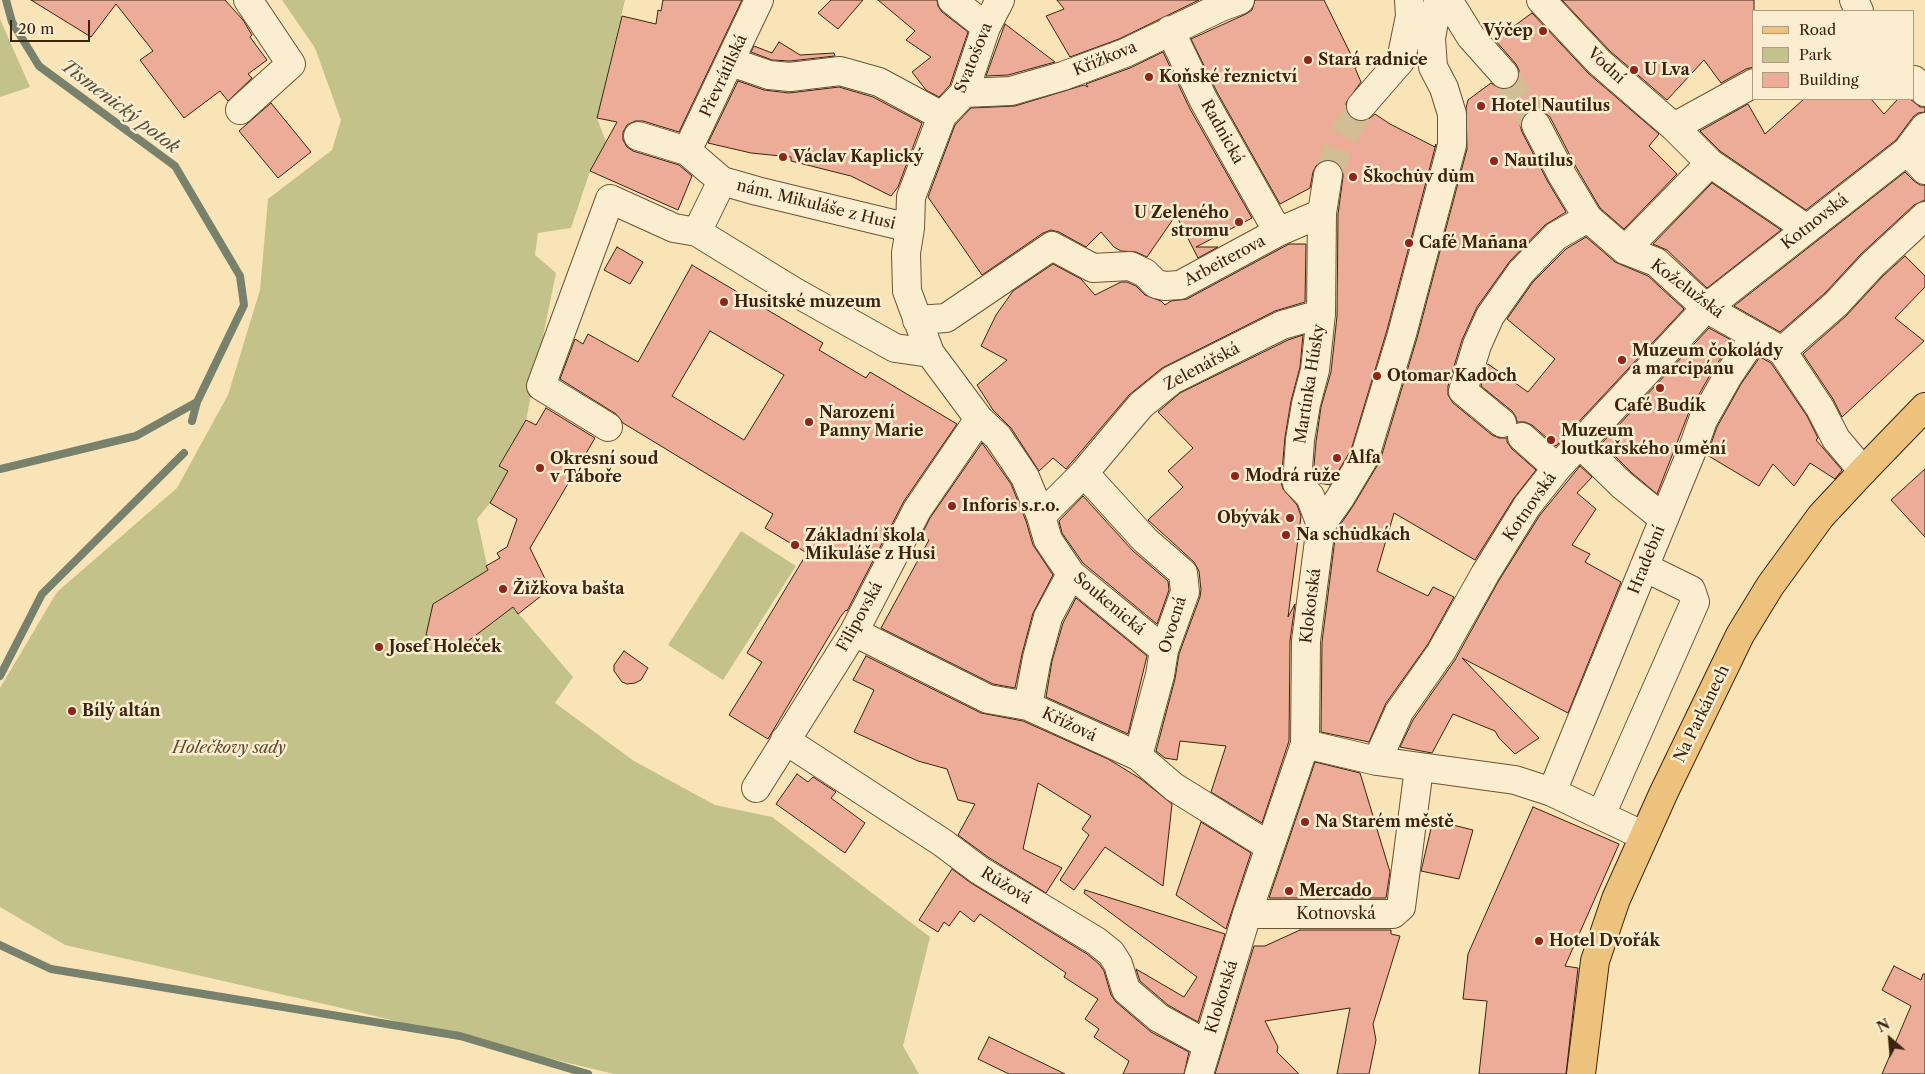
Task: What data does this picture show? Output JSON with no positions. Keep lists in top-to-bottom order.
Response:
{
  "streets": {
    "main road": ["Na Parkánech"],
    "street": [
      "Svatošova",
      "Křížkova",
      "Vodní",
      "Převrátilská",
      "Radnická",
      "nám. Mikuláše z Husi",
      "Kotnovská",
      "Arbeiterova",
      "Koželužská",
      "Zelenářská",
      "Martínka Húsky",
      "Hradební",
      "Soukenická",
      "Klokotská",
      "Filipovská",
      "Ovocná",
      "Křížová",
      "Růžová"
    ]
  },
  "crossings": [
    ["Svatošova", "Křížkova"],
    ["Svatošova", "nám. Mikuláše z Husi"],
    ["Křížkova", "Radnická"],
    ["Vodní", "Kotnovská"],
    ["Převrátilská", "nám. Mikuláše z Husi"],
    ["Radnická", "Arbeiterova"],
    ["nám. Mikuláše z Husi", "Arbeiterova"],
    ["nám. Mikuláše z Husi", "Soukenická"],
    ["nám. Mikuláše z Husi", "Filipovská"],
    ["Kotnovská", "Koželužská"],
    ["Kotnovská", "Klokotská"],
    ["Arbeiterova", "Martínka Húsky"],
    ["Koželužská", "Hradební"],
    ["Koželužská", "Na Parkánech"],
    ["Zelenářská", "Martínka Húsky"],
    ["Zelenářská", "Soukenická"],
    ["Zelenářská", "Ovocná"],
    ["Martínka Húsky", "Klokotská"],
    ["Soukenická", "Filipovská"],
    ["Soukenická", "Ovocná"],
    ["Klokotská", "Křížová"],
    ["Klokotská", "Růžová"],
    ["Filipovská", "Křížová"],
    ["Filipovská", "Růžová"],
    ["Ovocná", "Křížová"]
  ],
  "water": ["Tismenický potok"],
  "parks": ["Holečkovy sady"],
  "places": [
    "Výčep",
    "Stará radnice",
    "U Lva",
    "Koňské řeznictví",
    "Hotel Nautilus",
    "Václav Kaplický",
    "Nautilus",
    "Škochův dům",
    "U Zeleného stromu",
    "Café Mañana",
    "Husitské muzeum",
    "Muzeum čokolády a marcipánu",
    "Otomar Kadoch",
    "Café Budík",
    "Narození Panny Marie",
    "Muzeum loutkařského umění",
    "Alfa",
    "Okresní soud v Táboře",
    "Modrá růže",
    "Inforis s.r.o.",
    "Obývák",
    "Na schůdkách",
    "Základní škola Mikuláše z Husi",
    "Žižkova bašta",
    "Josef Holeček",
    "Bílý altán",
    "Na Starém městě",
    "Mercado",
    "Hotel Dvořák"
  ],
  "legend": ["Road", "Park", "Building"],
  "scale_bar": "20 m",
  "north": "top left"
}
